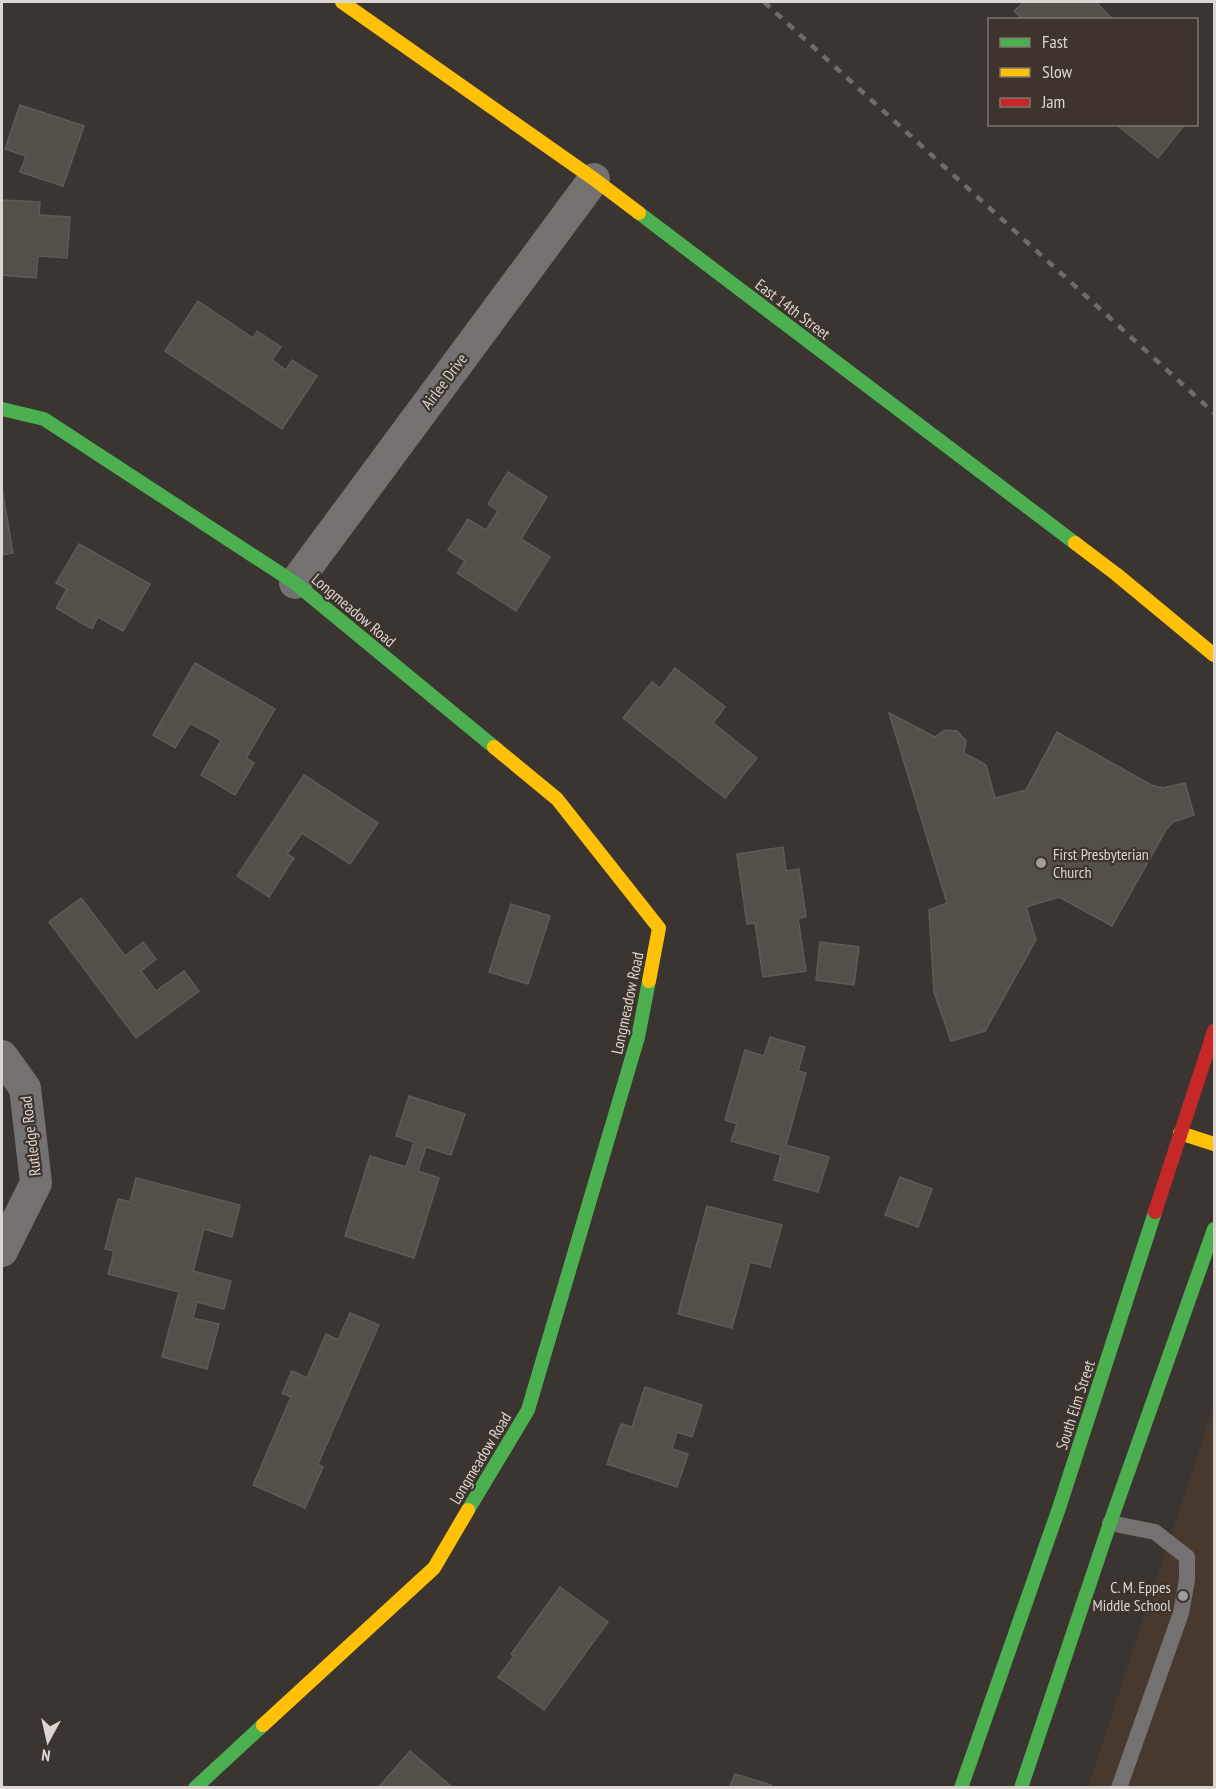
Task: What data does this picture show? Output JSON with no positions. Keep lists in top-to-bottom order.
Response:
{
  "streets": {
    "street": [
      "East 14th Street",
      "Airlee Drive",
      "Longmeadow Road",
      "Rutledge Road",
      "South Elm Street"
    ]
  },
  "crossings": [
    ["East 14th Street", "Airlee Drive"],
    ["Airlee Drive", "Longmeadow Road"]
  ],
  "places": ["First Presbyterian Church", "C. M. Eppes Middle School"],
  "legend": ["Fast", "Slow", "Jam"],
  "north": "bottom"
}
